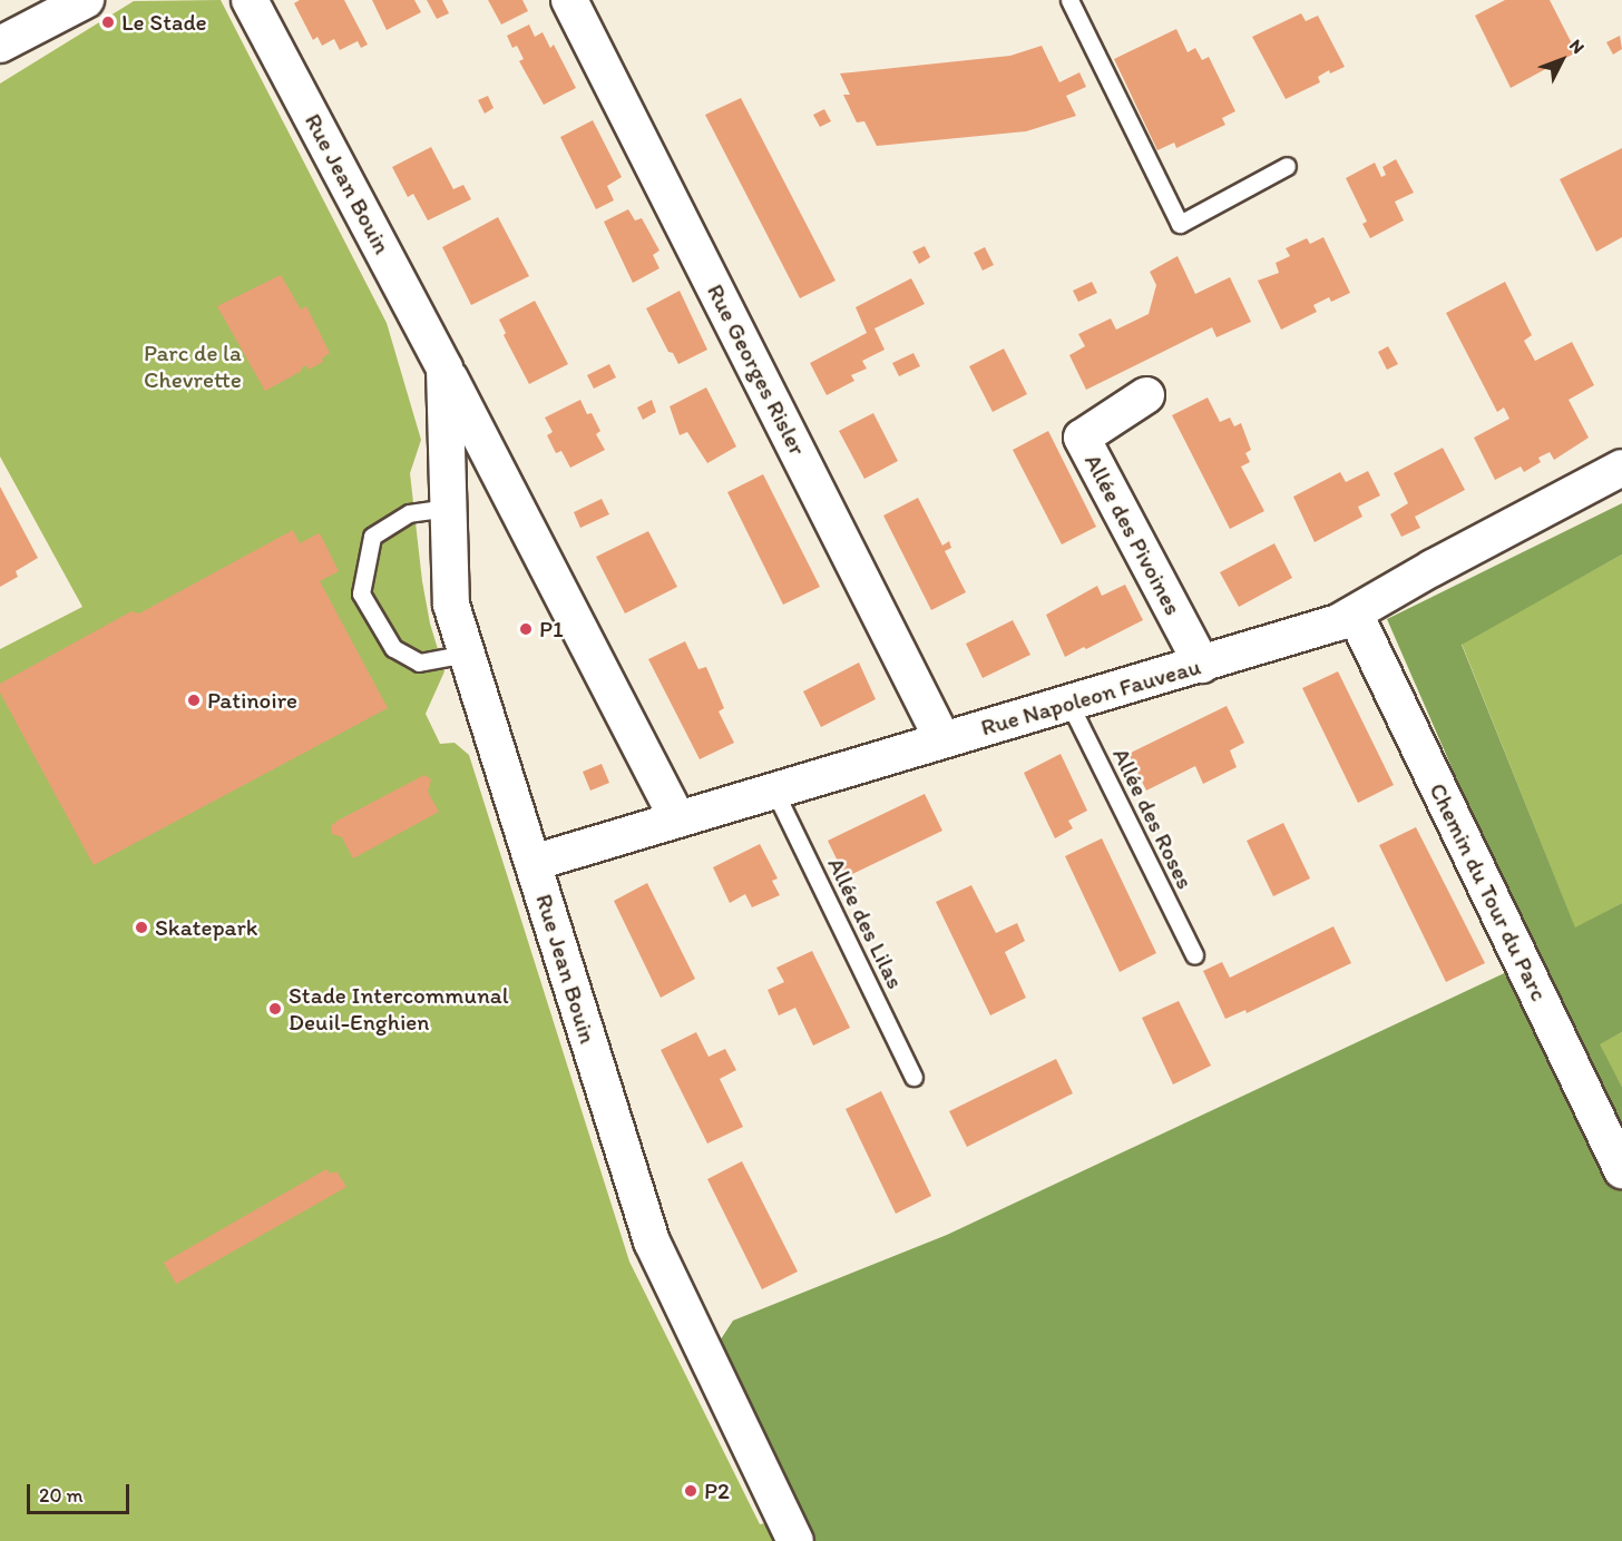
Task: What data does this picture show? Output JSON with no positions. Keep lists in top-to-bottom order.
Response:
{
  "streets": {
    "street": [
      "Rue Jean Bouin",
      "Rue Georges Risler",
      "Allée des Pivoines",
      "Rue Napoleon Fauveau",
      "Chemin du Tour du Parc"
    ],
    "lane": ["Allée des Roses", "Allée des Lilas"]
  },
  "crossings": [
    ["Rue Jean Bouin", "Rue Napoleon Fauveau"],
    ["Rue Georges Risler", "Rue Napoleon Fauveau"],
    ["Allée des Pivoines", "Rue Napoleon Fauveau"],
    ["Rue Napoleon Fauveau", "Allée des Roses"],
    ["Rue Napoleon Fauveau", "Chemin du Tour du Parc"],
    ["Rue Napoleon Fauveau", "Allée des Lilas"]
  ],
  "parks": ["Parc de la Chevrette"],
  "places": [
    "Le Stade",
    "P1",
    "Patinoire",
    "Skatepark",
    "Stade Intercommunal Deuil-Enghien",
    "P2"
  ],
  "scale_bar": "20 m",
  "north": "top right"
}
